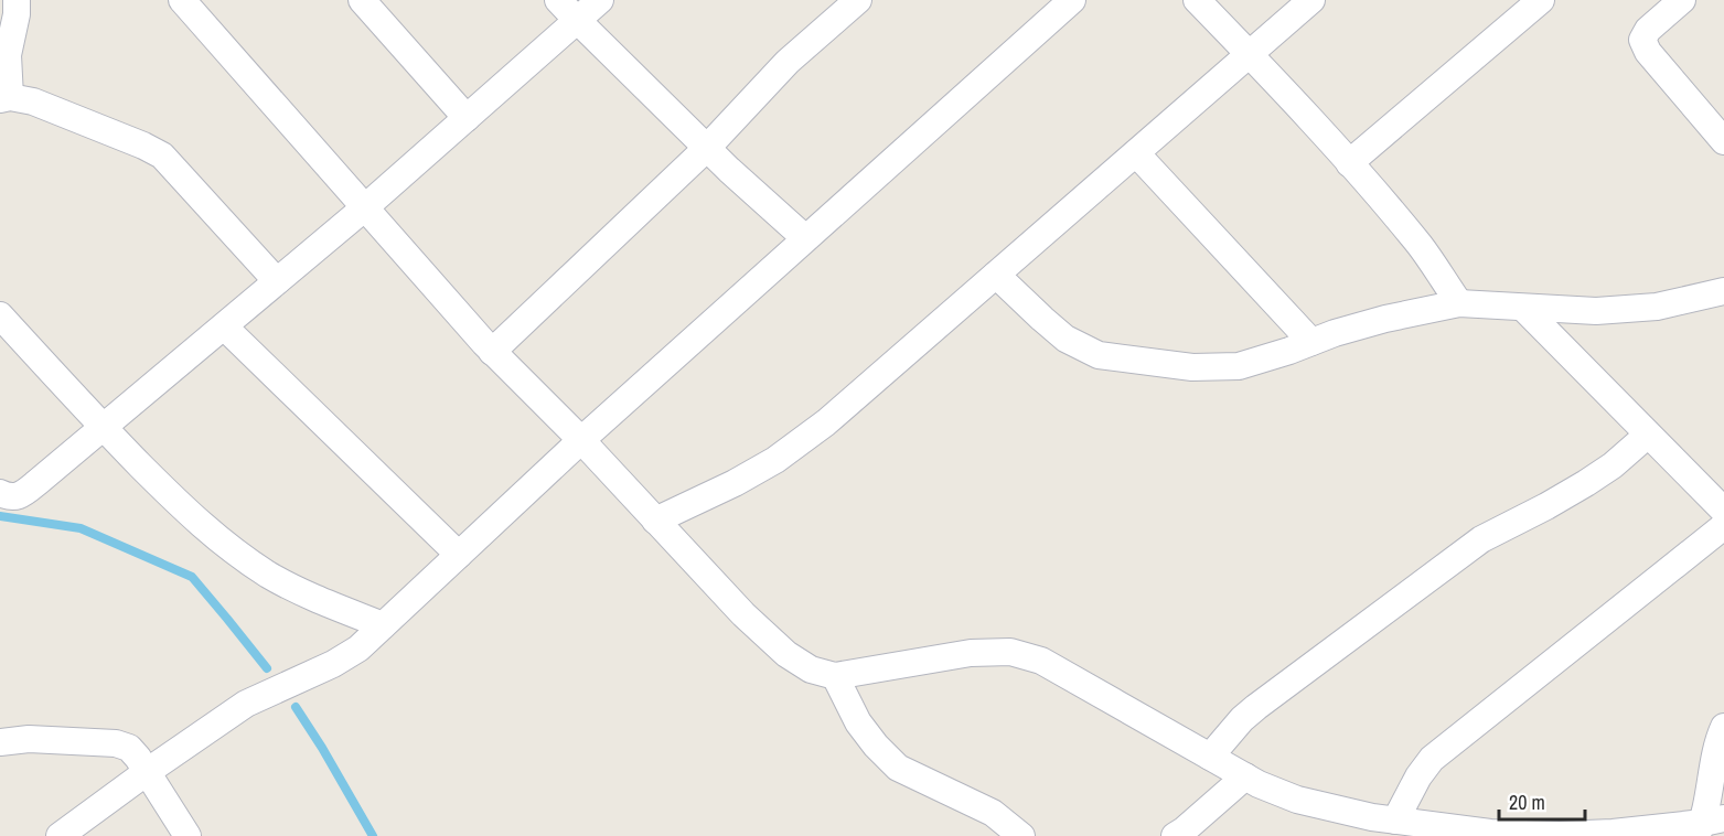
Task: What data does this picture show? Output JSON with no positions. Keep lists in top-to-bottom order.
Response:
{
  "scale_bar": "20 m"
}
